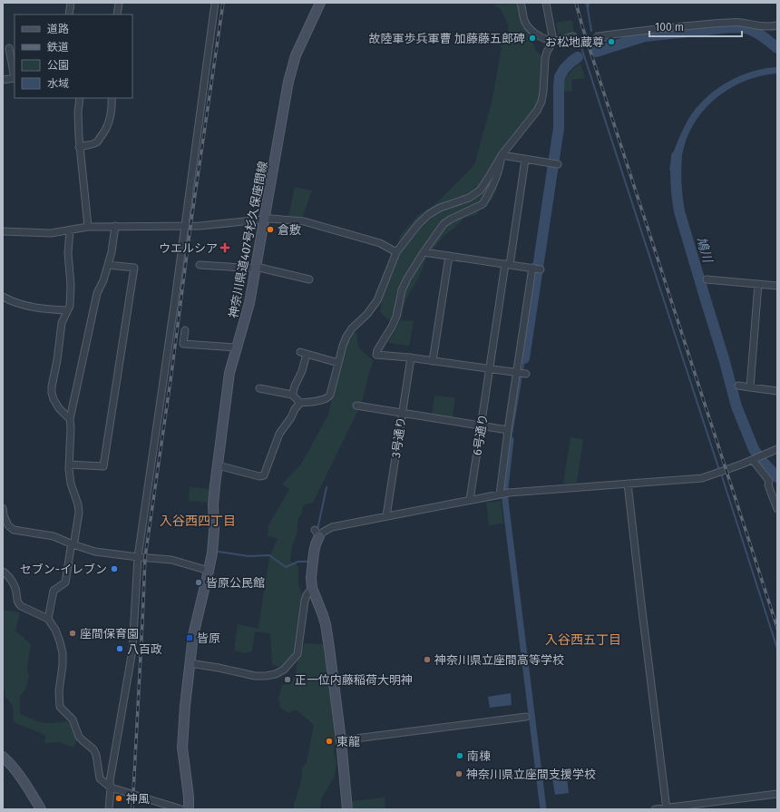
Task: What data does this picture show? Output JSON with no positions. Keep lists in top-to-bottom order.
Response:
{
  "streets": {
    "main road": ["神奈川県道407号杉久保座間線"],
    "street": ["6号通り", "3号通り"]
  },
  "districts": ["入谷西四丁目", "入谷西五丁目"],
  "water": ["鳩川"],
  "places": {
    "other": [
      "故陸軍歩兵軍曹 加藤藤五郎碑",
      "お松地蔵尊",
      "倉敷",
      "セブン-イレブン",
      "皆原公民館",
      "座間保育園",
      "八百政",
      "神奈川県立座間高等学校",
      "正一位内藤稲荷大明神",
      "東龍",
      "南棟",
      "神奈川県立座間支援学校",
      "神風"
    ],
    "health": ["ウエルシア"],
    "transit": ["皆原"]
  },
  "legend": [
    "道路",
    "鉄道",
    "公園",
    "水域"
  ],
  "scale_bar": "100 m"
}
